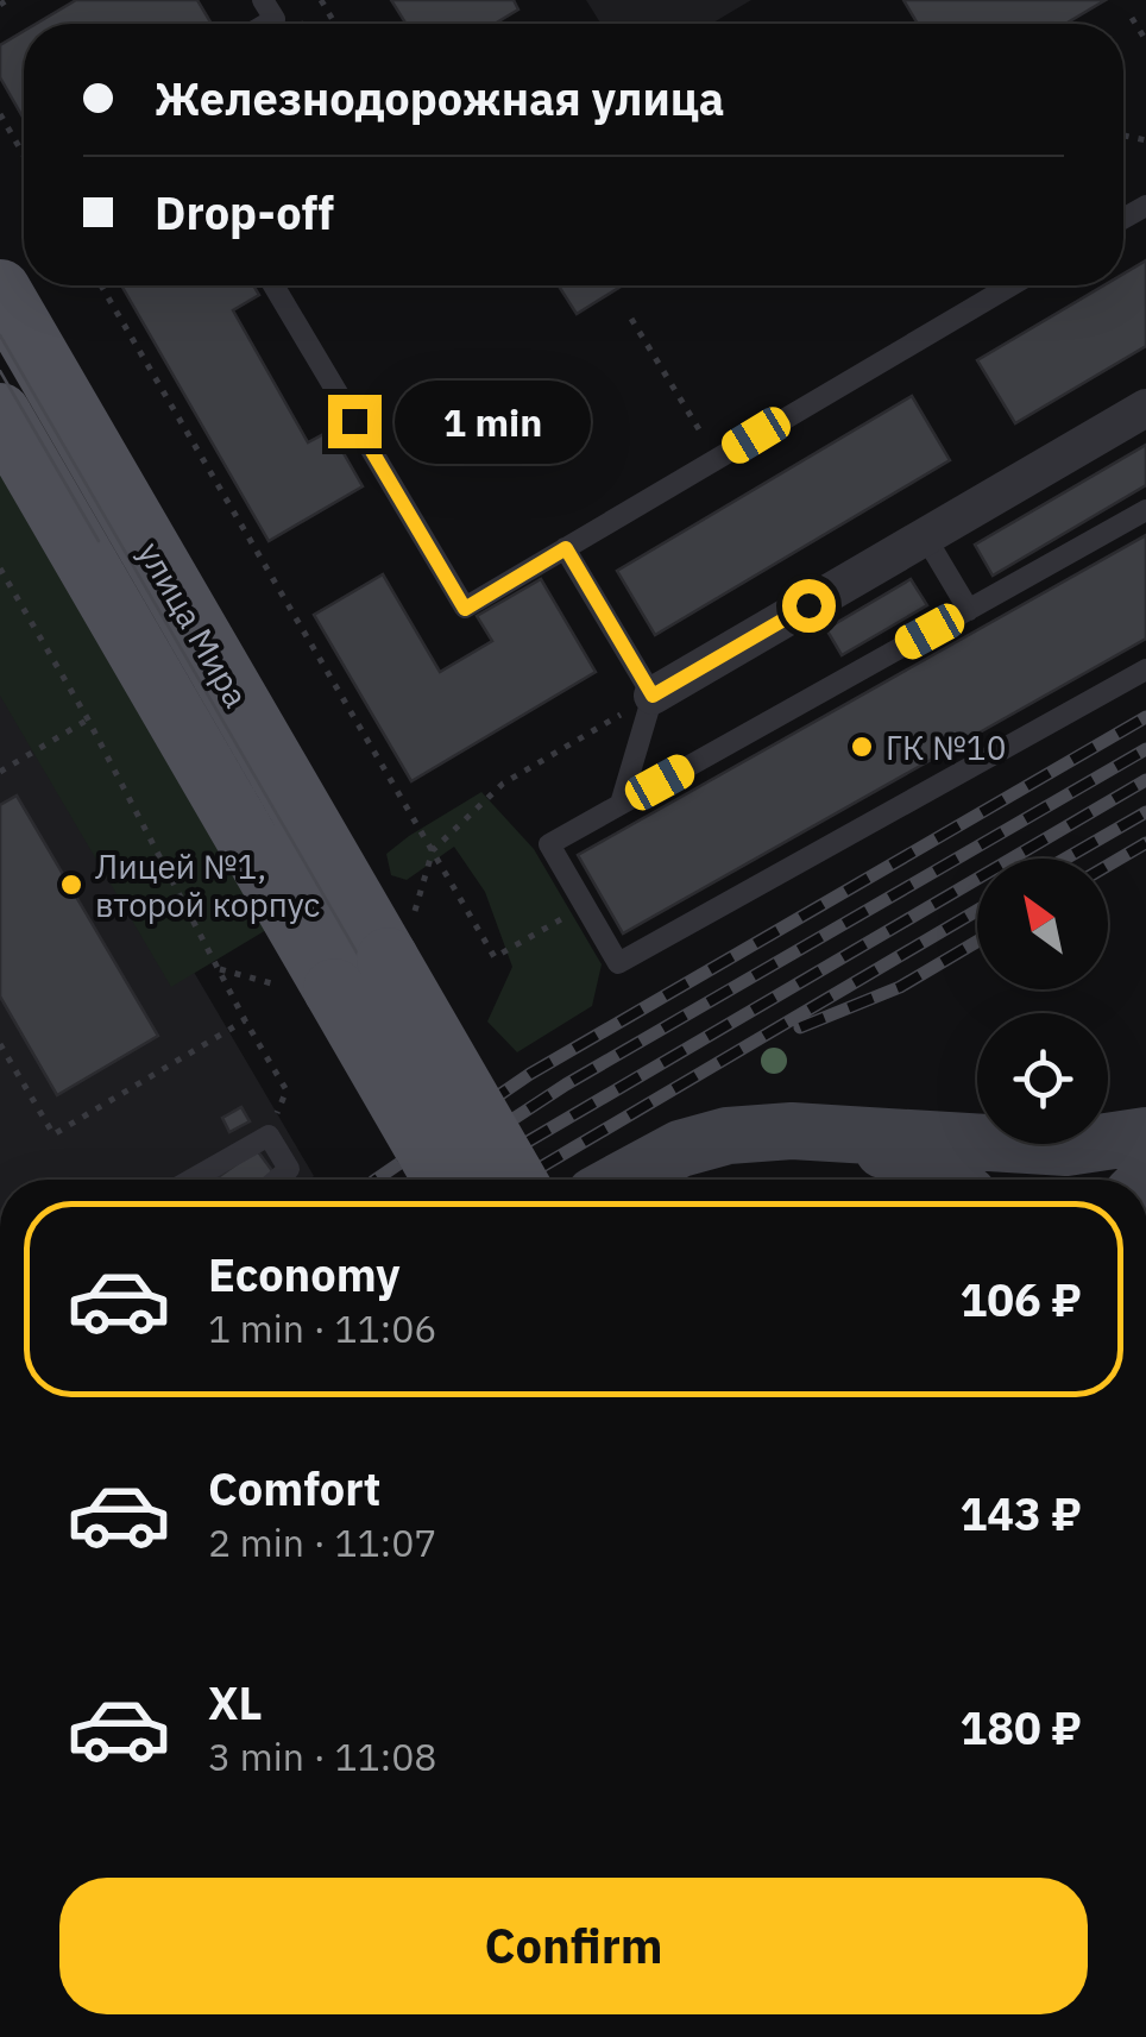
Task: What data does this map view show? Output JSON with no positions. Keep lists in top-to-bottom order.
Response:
{
  "streets": {
    "main road": ["улица Мира"]
  },
  "places": ["ГК №10", "Лицей №1, второй корпус"],
  "north": "top left",
  "page": {
    "banner": ["Железнодорожная улица", "Drop-off"],
    "bubble": "1 min",
    "list": [
      {
        "name": "Economy",
        "note": "1 min · 11:06",
        "value": "106 ₽"
      },
      {
        "name": "Comfort",
        "note": "2 min · 11:07",
        "value": "143 ₽"
      },
      {
        "name": "XL",
        "note": "3 min · 11:08",
        "value": "180 ₽"
      }
    ],
    "buttons": "Confirm"
  }
}
